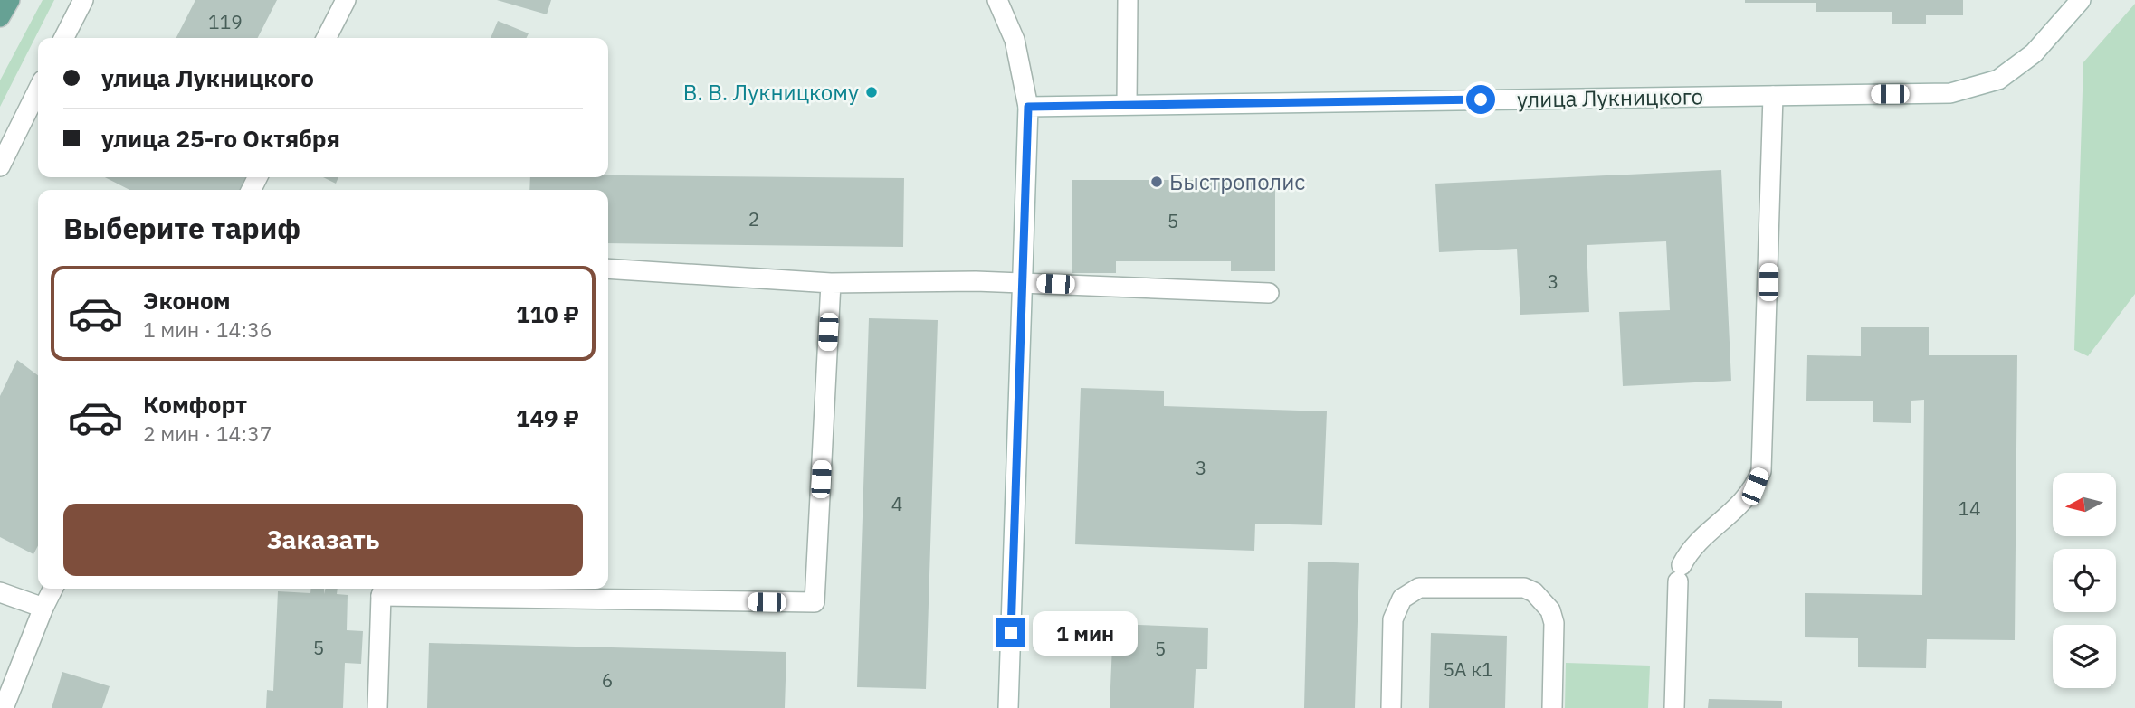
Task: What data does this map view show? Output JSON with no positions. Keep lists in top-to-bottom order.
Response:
{
  "streets": {
    "street": ["улица Лукницкого"]
  },
  "places": ["В. В. Лукницкому", "Быстрополис"],
  "house_numbers": [
    "119",
    "2",
    "5",
    "3",
    "3",
    "4",
    "14",
    "5",
    "5",
    "5А к1",
    "6"
  ],
  "north": "left",
  "page": {
    "banner": ["улица Лукницкого", "улица 25-го Октября"],
    "heading": "Выберите тариф",
    "list": [
      {
        "name": "Эконом",
        "note": "1 мин · 14:36",
        "value": "110 ₽"
      },
      {
        "name": "Комфорт",
        "note": "2 мин · 14:37",
        "value": "149 ₽"
      }
    ],
    "buttons": "Заказать",
    "bubble": "1 мин"
  }
}
